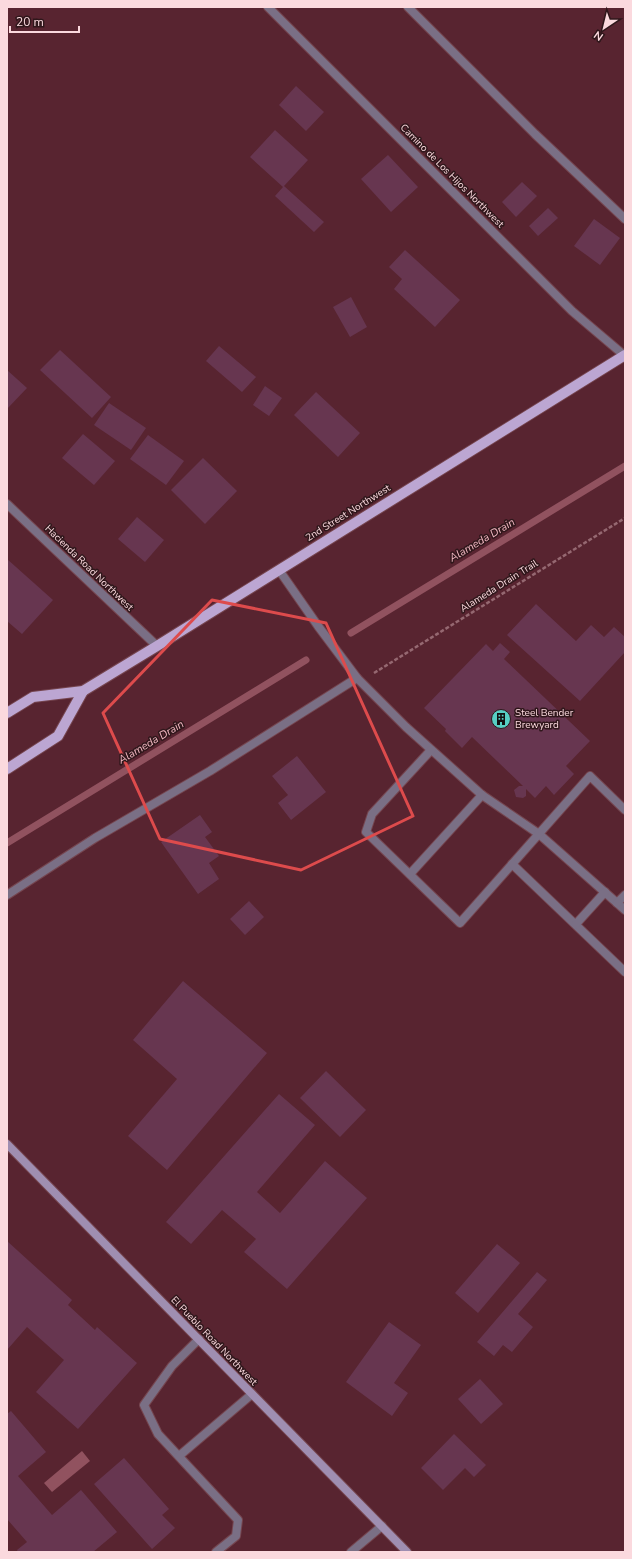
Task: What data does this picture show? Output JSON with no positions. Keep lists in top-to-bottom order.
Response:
{
  "streets": {
    "main road": ["2nd Street Northwest"],
    "street": ["Camino de Los Hijos Northwest", "Hacienda Road Northwest", "El Pueblo Road Northwest"],
    "path": ["Alameda Drain Trail"]
  },
  "crossings": [
    ["Camino de Los Hijos Northwest", "2nd Street Northwest"],
    ["2nd Street Northwest", "Hacienda Road Northwest"]
  ],
  "water": ["Alameda Drain"],
  "places": {
    "building": ["Steel Bender Brewyard"]
  },
  "scale_bar": "20 m",
  "north": "bottom left"
}
